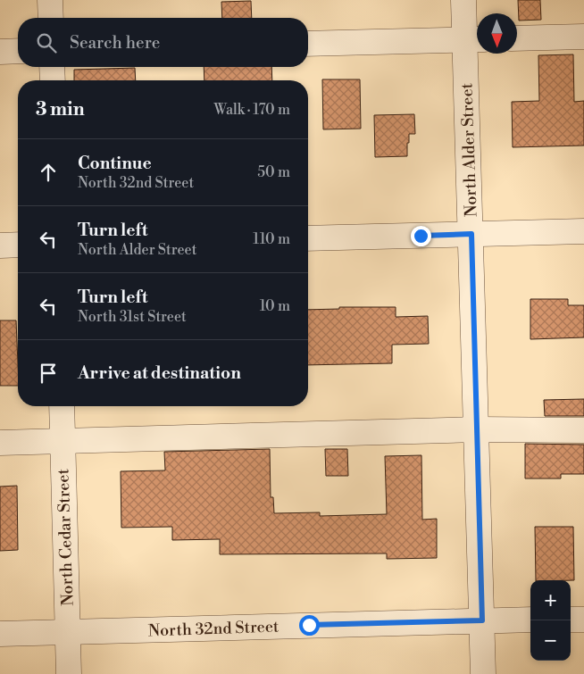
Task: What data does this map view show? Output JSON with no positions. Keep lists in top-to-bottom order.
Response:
{
  "streets": {
    "street": ["North Alder Street", "North Cedar Street", "North 32nd Street"]
  },
  "crossings": [
    ["North Alder Street", "North 32nd Street"],
    ["North Cedar Street", "North 32nd Street"]
  ],
  "north": "bottom",
  "page": {
    "search": "Search here",
    "heading": ["3 min", "Walk · 170 m"],
    "list": [
      ["Continue", "North 32nd Street", "50 m"],
      ["Turn left", "North Alder Street", "110 m"],
      ["Turn left", "North 31st Street", "10 m"],
      "Arrive at destination"
    ],
    "map_buttons": ["+", "−"]
  }
}
